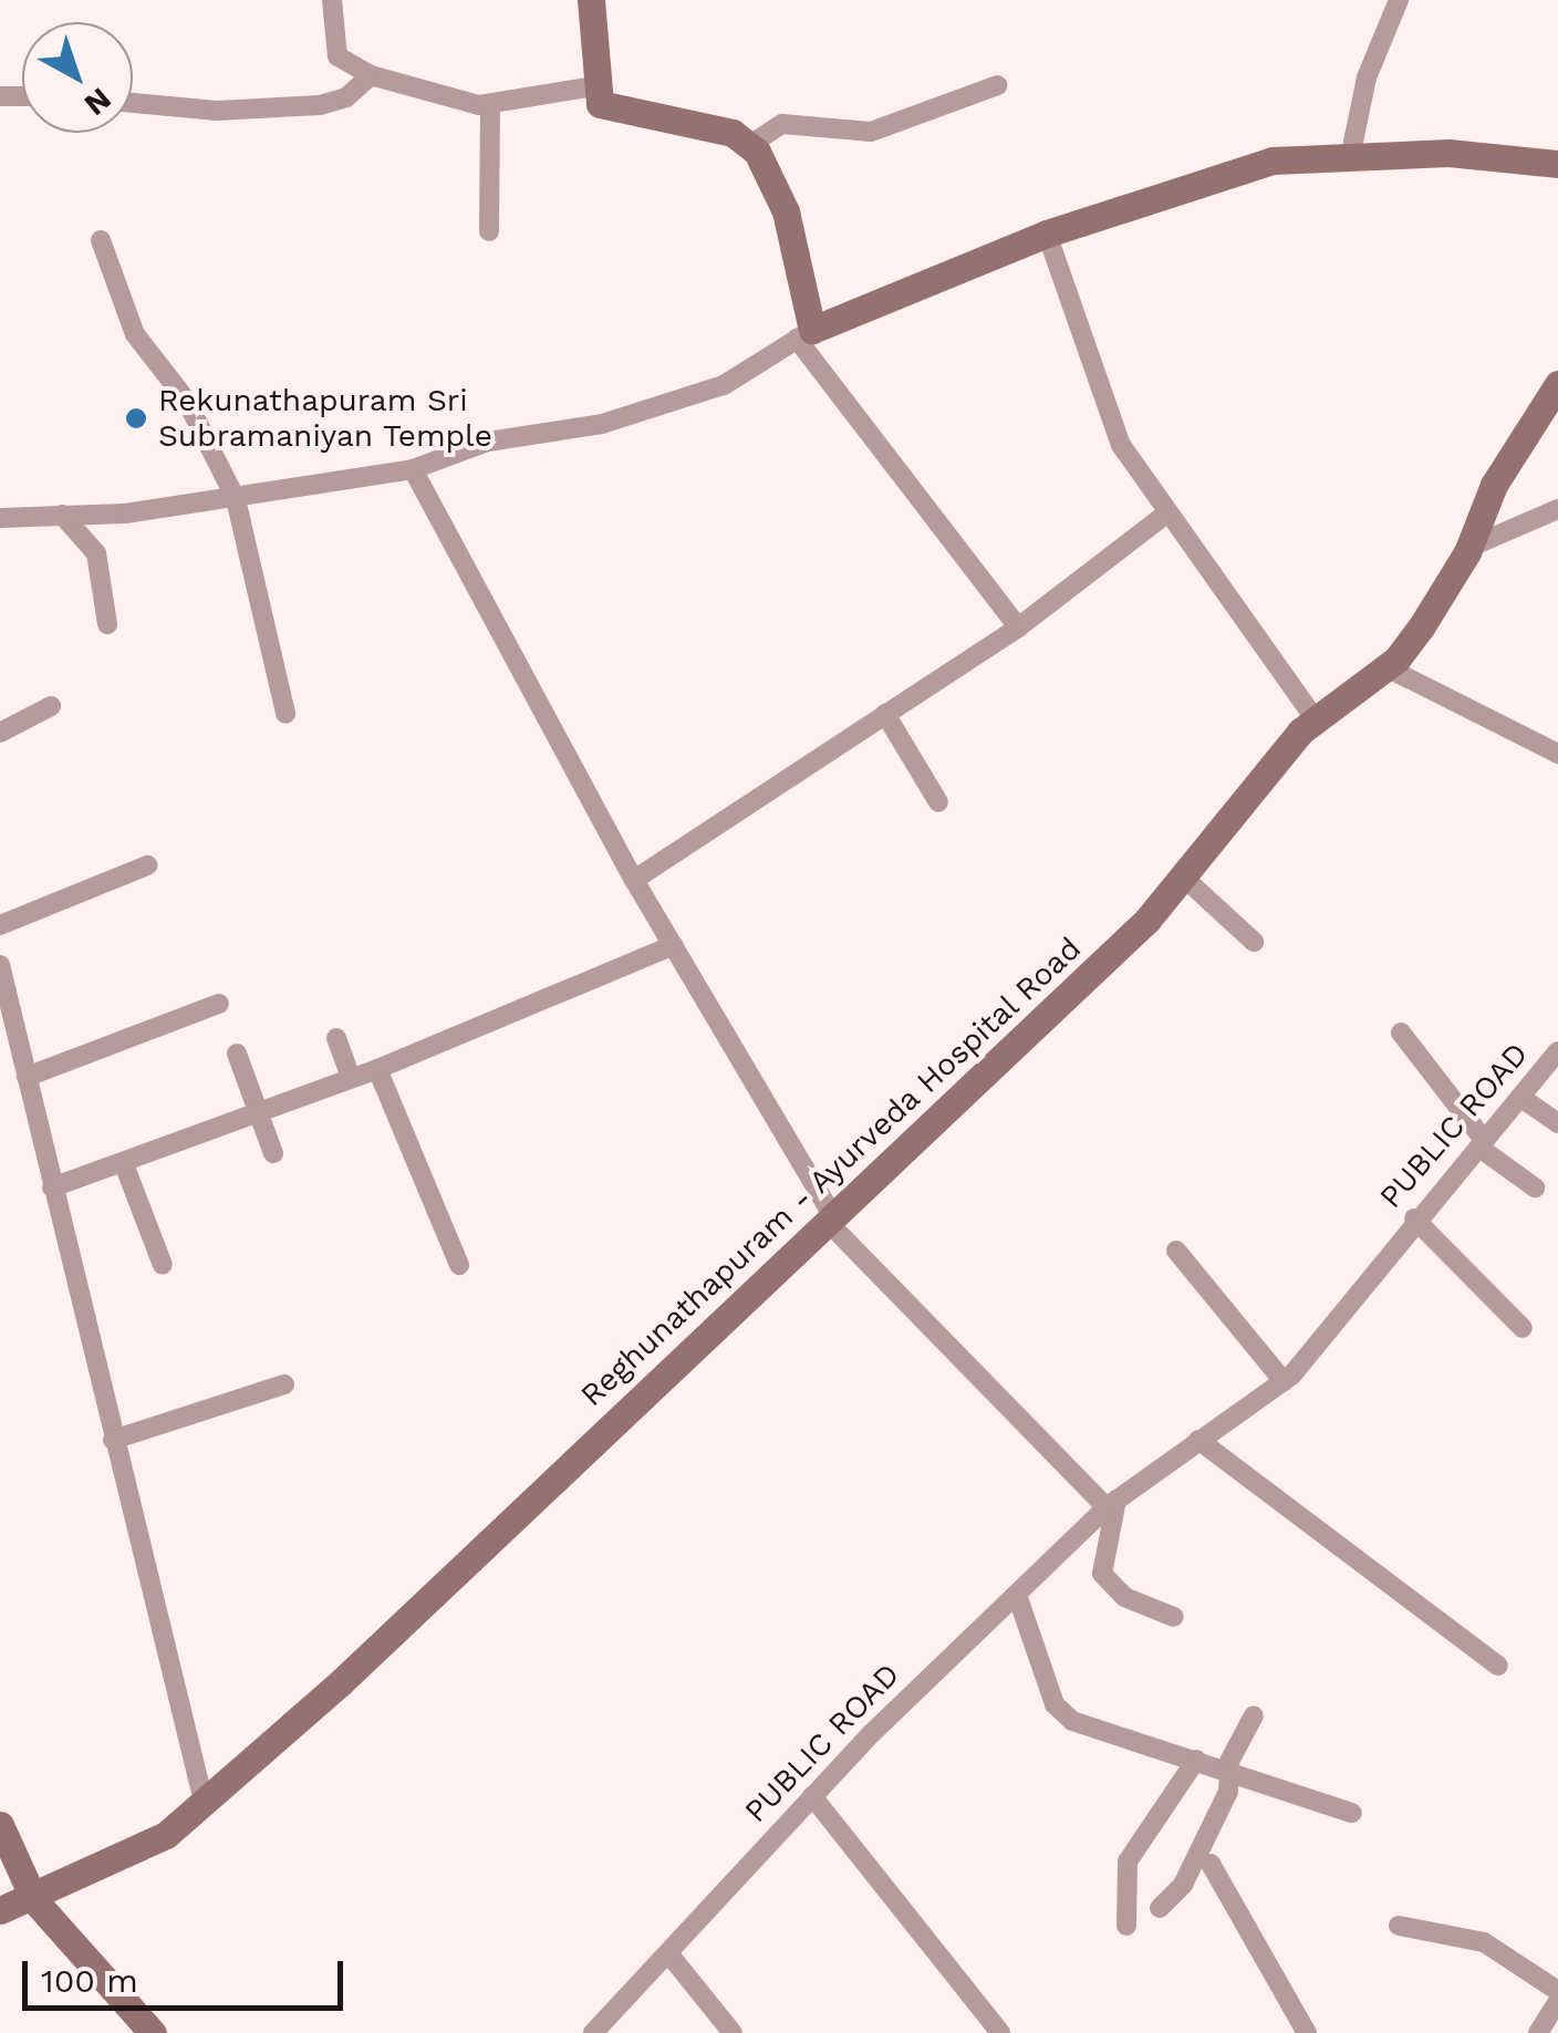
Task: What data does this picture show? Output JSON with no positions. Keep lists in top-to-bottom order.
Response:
{
  "streets": {
    "main road": ["Reghunathapuram - Ayurveda Hospital Road"],
    "street": ["PUBLIC ROAD"]
  },
  "places": ["Rekunathapuram Sri Subramaniyan Temple"],
  "scale_bar": "100 m",
  "north": "bottom right"
}
